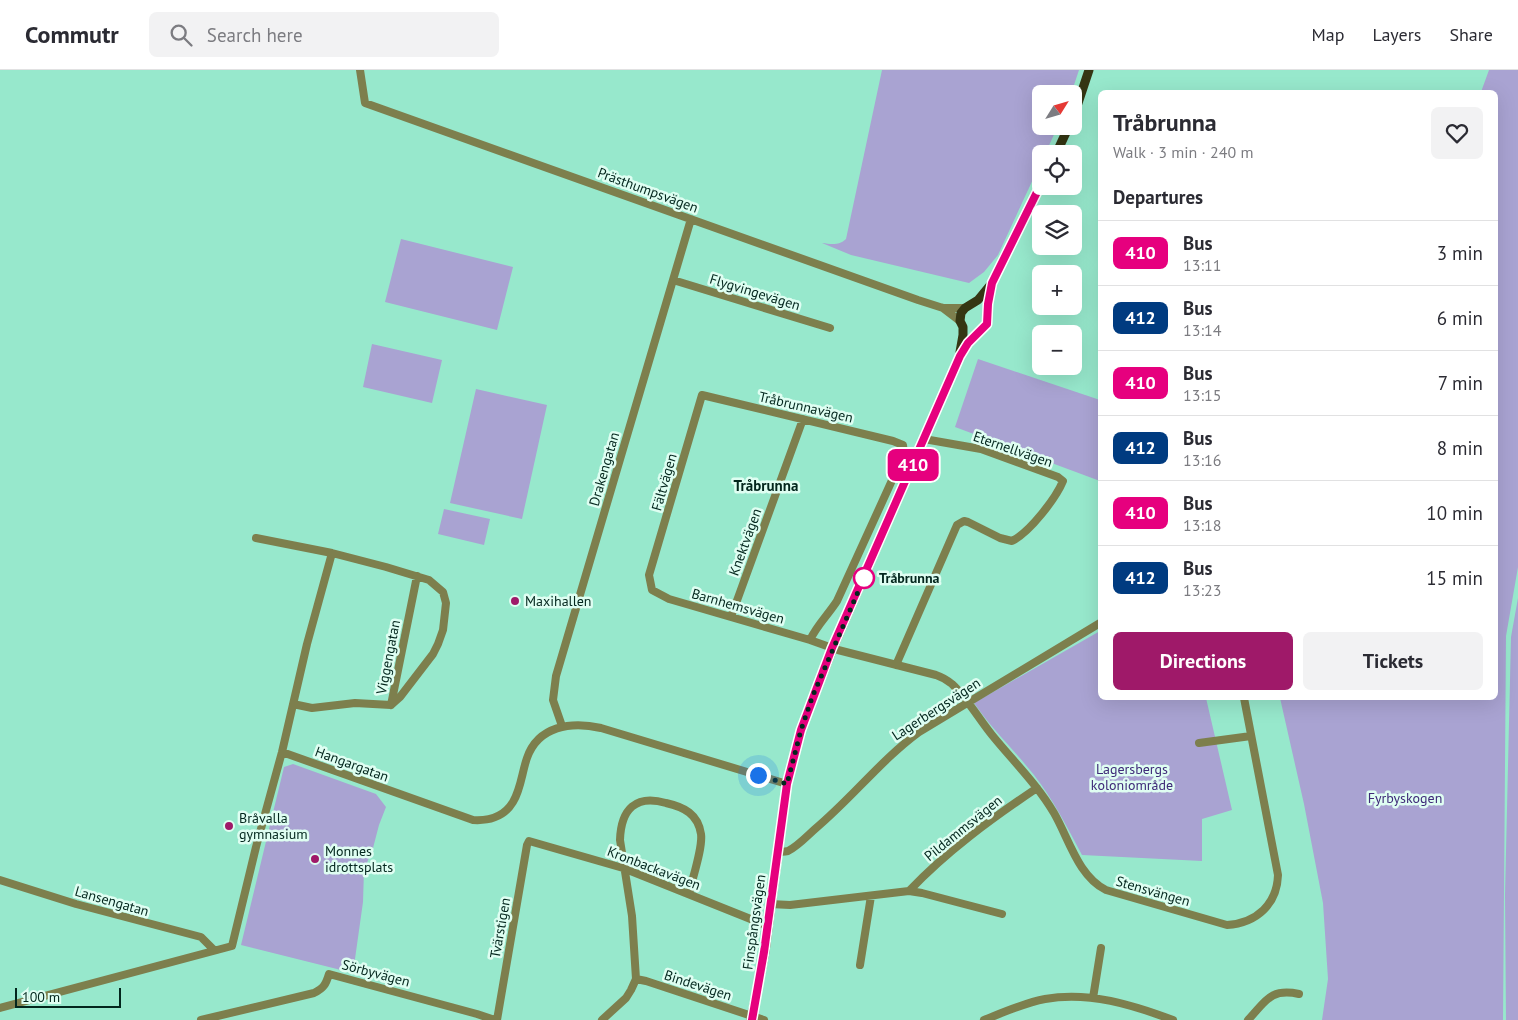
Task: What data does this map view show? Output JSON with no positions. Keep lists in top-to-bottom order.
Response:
{
  "streets": {
    "main road": ["Finspångsvägen"],
    "street": [
      "Prästhumpsvägen",
      "Flygvingevägen",
      "Tråbrunnavägen",
      "Eternellvägen",
      "Drakengatan",
      "Fältvägen",
      "Knektvägen",
      "Barnhemsvägen",
      "Viggengatan",
      "Lagerbergsvägen",
      "Hangargatan",
      "Pildammsvägen",
      "Kronbackavägen",
      "Stensvängen",
      "Lansengatan",
      "Tvärstigen",
      "Sörbyvägen",
      "Bindevägen"
    ]
  },
  "crossings": [
    ["Prästhumpsvägen", "Drakengatan"],
    ["Prästhumpsvägen", "Finspångsvägen"],
    ["Flygvingevägen", "Drakengatan"],
    ["Tråbrunnavägen", "Fältvägen"],
    ["Tråbrunnavägen", "Knektvägen"],
    ["Tråbrunnavägen", "Barnhemsvägen"],
    ["Eternellvägen", "Stensvängen"],
    ["Eternellvägen", "Finspångsvägen"],
    ["Drakengatan", "Hangargatan"],
    ["Fältvägen", "Barnhemsvägen"],
    ["Knektvägen", "Barnhemsvägen"],
    ["Barnhemsvägen", "Stensvängen"],
    ["Barnhemsvägen", "Finspångsvägen"],
    ["Lagerbergsvägen", "Stensvängen"],
    ["Lagerbergsvägen", "Finspångsvägen"],
    ["Hangargatan", "Finspångsvägen"],
    ["Pildammsvägen", "Stensvängen"],
    ["Kronbackavägen", "Finspångsvägen"],
    ["Kronbackavägen", "Tvärstigen"],
    ["Stensvängen", "Finspångsvägen"],
    ["Finspångsvägen", "Bindevägen"],
    ["Tvärstigen", "Sörbyvägen"]
  ],
  "districts": ["Tråbrunna"],
  "parks": ["Lagersbergs koloniområde", "Fyrbyskogen"],
  "places": [
    "Tråbrunna",
    "Maxihallen",
    "Bråvalla gymnasium",
    "Monnes idrottsplats"
  ],
  "lines": ["bus line 410"],
  "scale_bar": "100 m",
  "north": "top right",
  "page": {
    "header": "Commutr",
    "search": "Search here",
    "nav": ["Map", "Layers", "Share"],
    "on_map": "410",
    "map_buttons": ["+", "−"],
    "heading": [
      ["Tråbrunna", "Walk · 3 min · 240 m"],
      "Departures"
    ],
    "list": [
      {
        "mark": "410",
        "name": "Bus",
        "note": "13:11",
        "value": "3 min"
      },
      {
        "mark": "412",
        "name": "Bus",
        "note": "13:14",
        "value": "6 min"
      },
      {
        "mark": "410",
        "name": "Bus",
        "note": "13:15",
        "value": "7 min"
      },
      {
        "mark": "412",
        "name": "Bus",
        "note": "13:16",
        "value": "8 min"
      },
      {
        "mark": "410",
        "name": "Bus",
        "note": "13:18",
        "value": "10 min"
      },
      {
        "mark": "412",
        "name": "Bus",
        "note": "13:23",
        "value": "15 min"
      }
    ],
    "buttons": ["Directions", "Tickets"],
    "scale": "100 m"
  }
}
